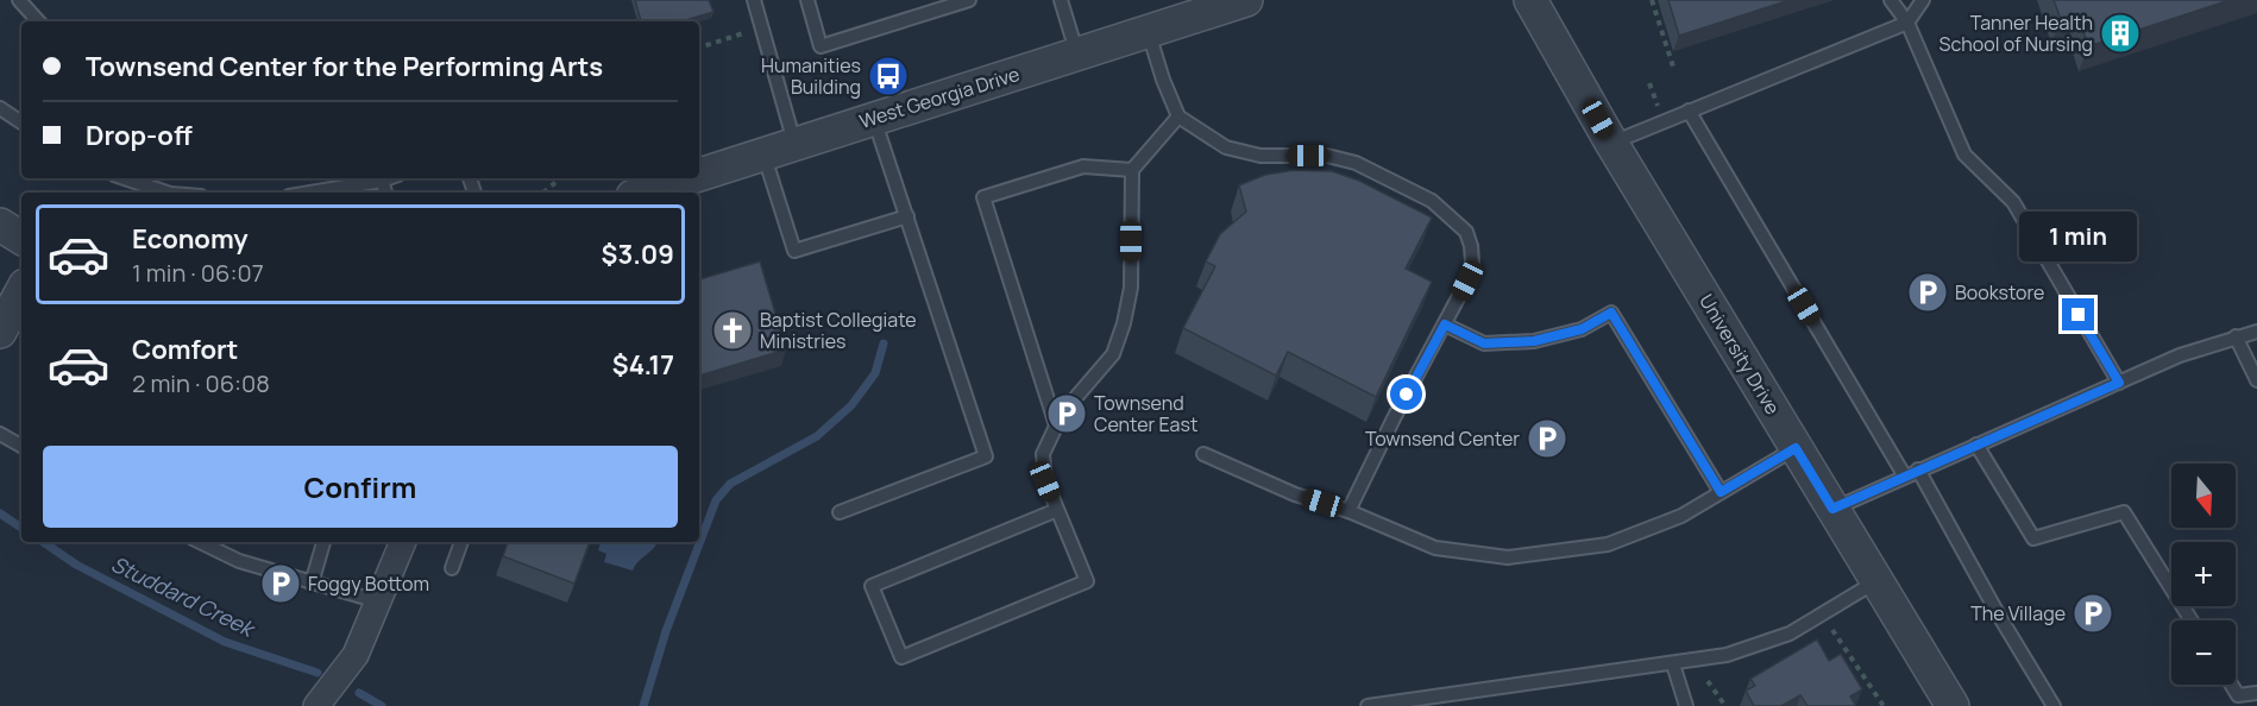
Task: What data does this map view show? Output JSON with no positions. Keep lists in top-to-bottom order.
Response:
{
  "streets": {
    "street": ["West Georgia Drive", "University Drive"]
  },
  "water": ["Studdard Creek"],
  "places": {
    "building": ["Tanner Health School of Nursing"],
    "bus stop": ["Humanities Building"],
    "parking": [
      "Bookstore",
      "Townsend Center East",
      "Townsend Center",
      "Foggy Bottom",
      "The Village"
    ],
    "church": ["Baptist Collegiate Ministries"]
  },
  "north": "bottom",
  "page": {
    "banner": ["Townsend Center for the Performing Arts", "Drop-off"],
    "list": [
      {
        "name": "Economy",
        "note": "1 min · 06:07",
        "value": "$3.09"
      },
      {
        "name": "Comfort",
        "note": "2 min · 06:08",
        "value": "$4.17"
      }
    ],
    "bubble": "1 min",
    "buttons": "Confirm",
    "map_buttons": ["+", "−"]
  }
}
